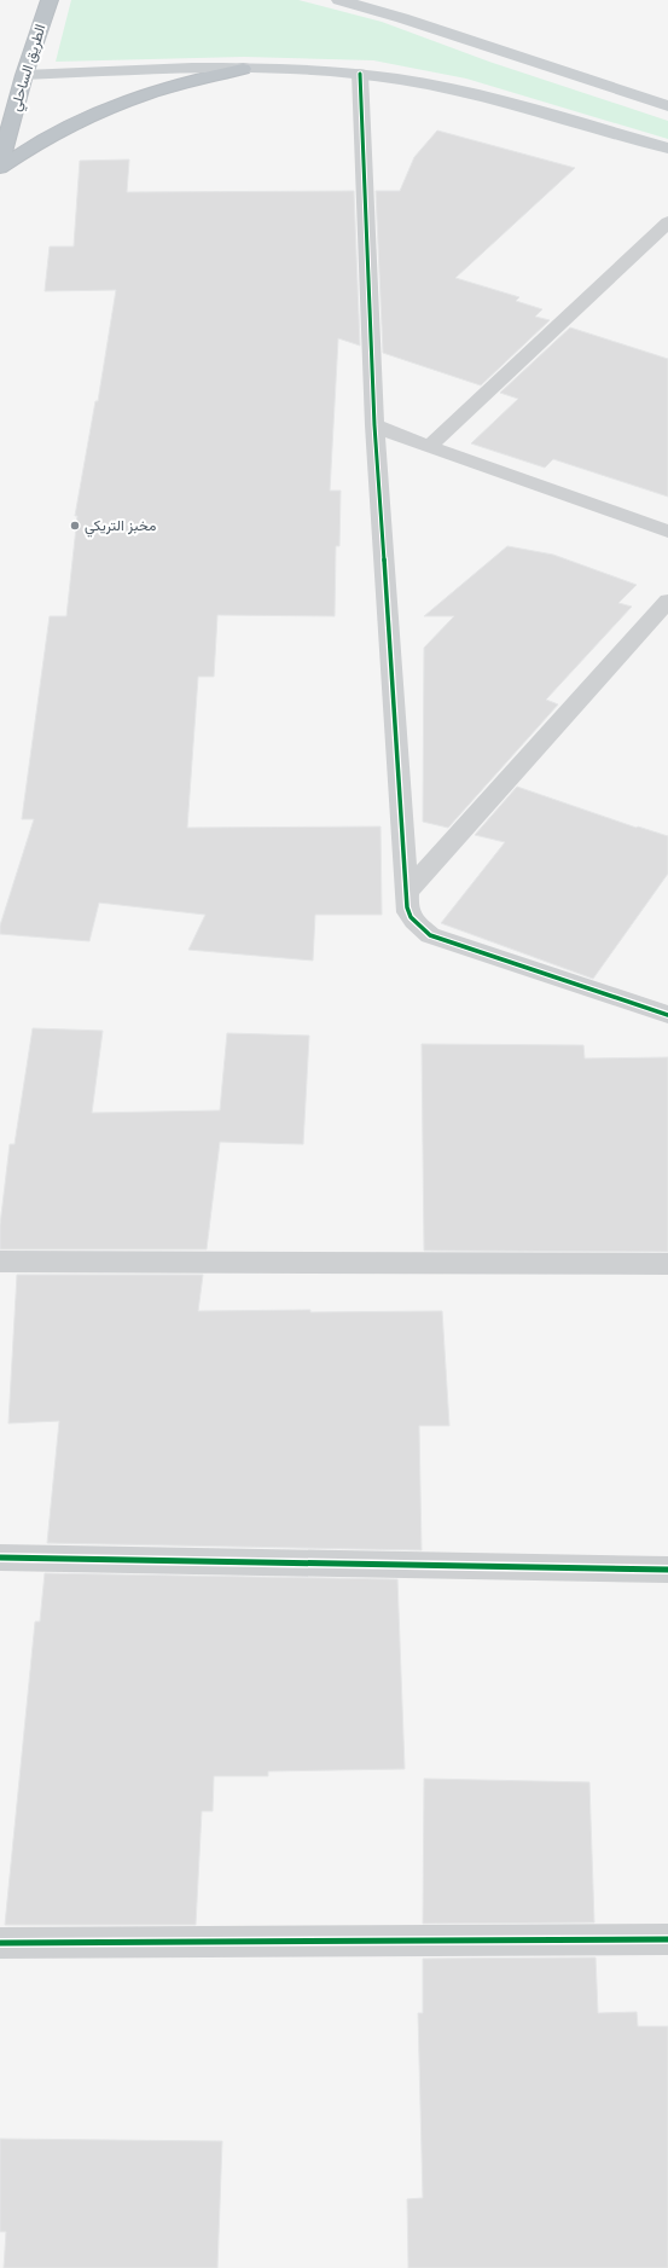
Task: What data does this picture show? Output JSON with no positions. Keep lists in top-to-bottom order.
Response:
{
  "streets": {
    "highway": ["الطريق الساحلي"]
  },
  "places": ["مخبز التريكي"]
}
